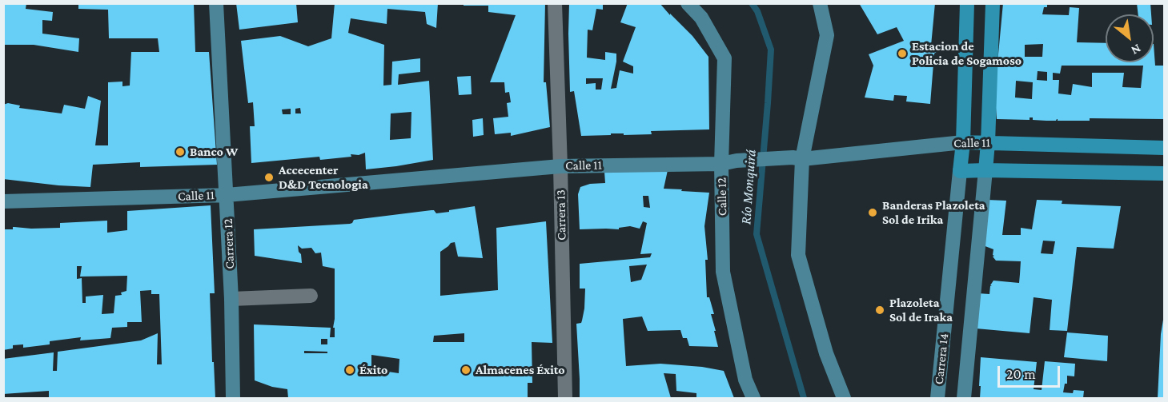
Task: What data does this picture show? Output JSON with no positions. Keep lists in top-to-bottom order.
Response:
{
  "streets": {
    "main road": ["Calle 11", "Carrera 14"],
    "street": ["Calle 12", "Carrera 13", "Carrera 12"]
  },
  "crossings": [
    ["Calle 11", "Calle 12"],
    ["Calle 11", "Carrera 13"],
    ["Calle 11", "Carrera 12"],
    ["Calle 11", "Carrera 14"]
  ],
  "water": ["Río Monquirá"],
  "places": [
    "Estacion de Policia de Sogamoso",
    "Banco W",
    "Accecenter D&D Tecnologia",
    "Banderas Plazoleta Sol de Irika",
    "Plazoleta Sol de Iraka",
    "Éxito",
    "Almacenes Éxito"
  ],
  "scale_bar": "20 m",
  "north": "bottom right"
}
